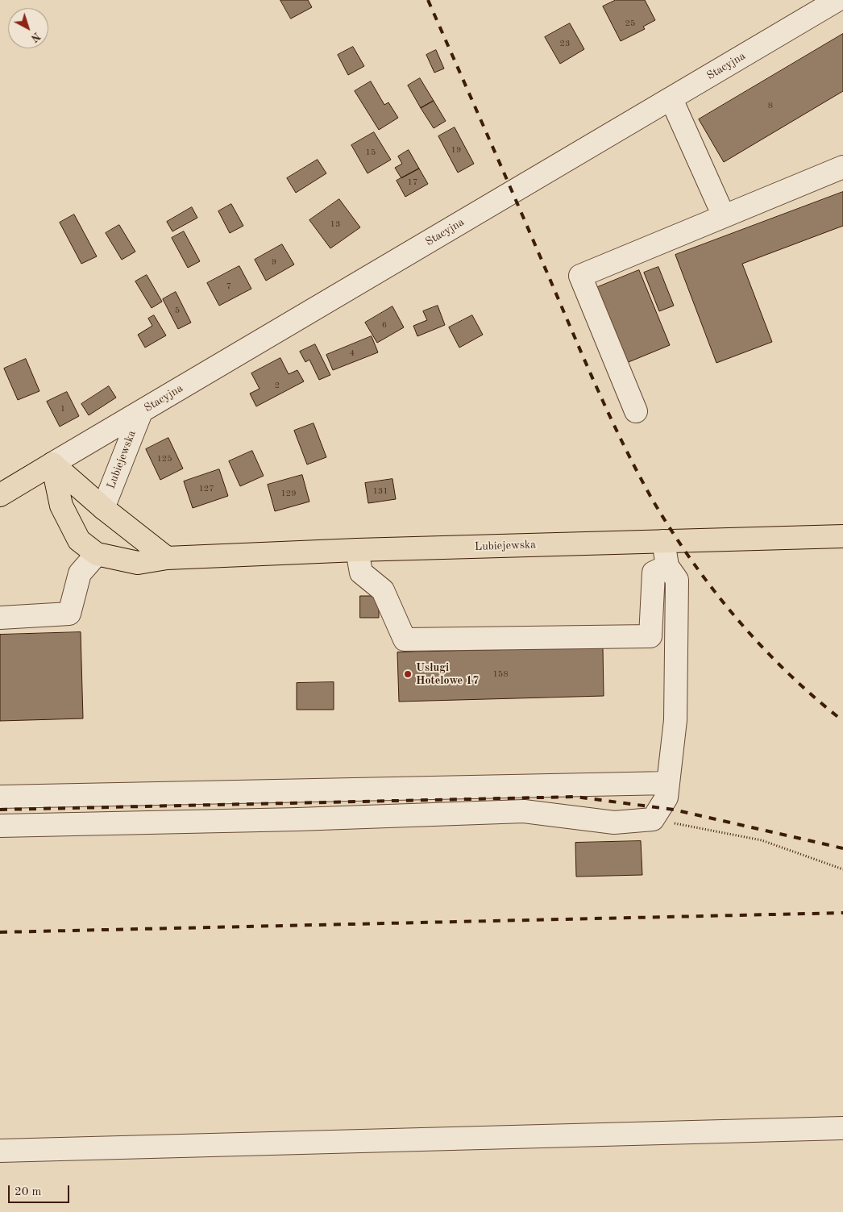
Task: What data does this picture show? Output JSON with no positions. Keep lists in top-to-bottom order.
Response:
{
  "streets": {
    "main road": ["Lubiejewska"],
    "street": ["Stacyjna"]
  },
  "crossings": [
    ["Stacyjna", "Lubiejewska"]
  ],
  "places": ["Usługi Hotelowe 17"],
  "house_numbers": [
    "25",
    "23",
    "8",
    "19",
    "15",
    "17",
    "13",
    "9",
    "7",
    "5",
    "6",
    "4",
    "2",
    "1",
    "125",
    "127",
    "131",
    "129",
    "158"
  ],
  "scale_bar": "20 m",
  "north": "bottom right"
}
